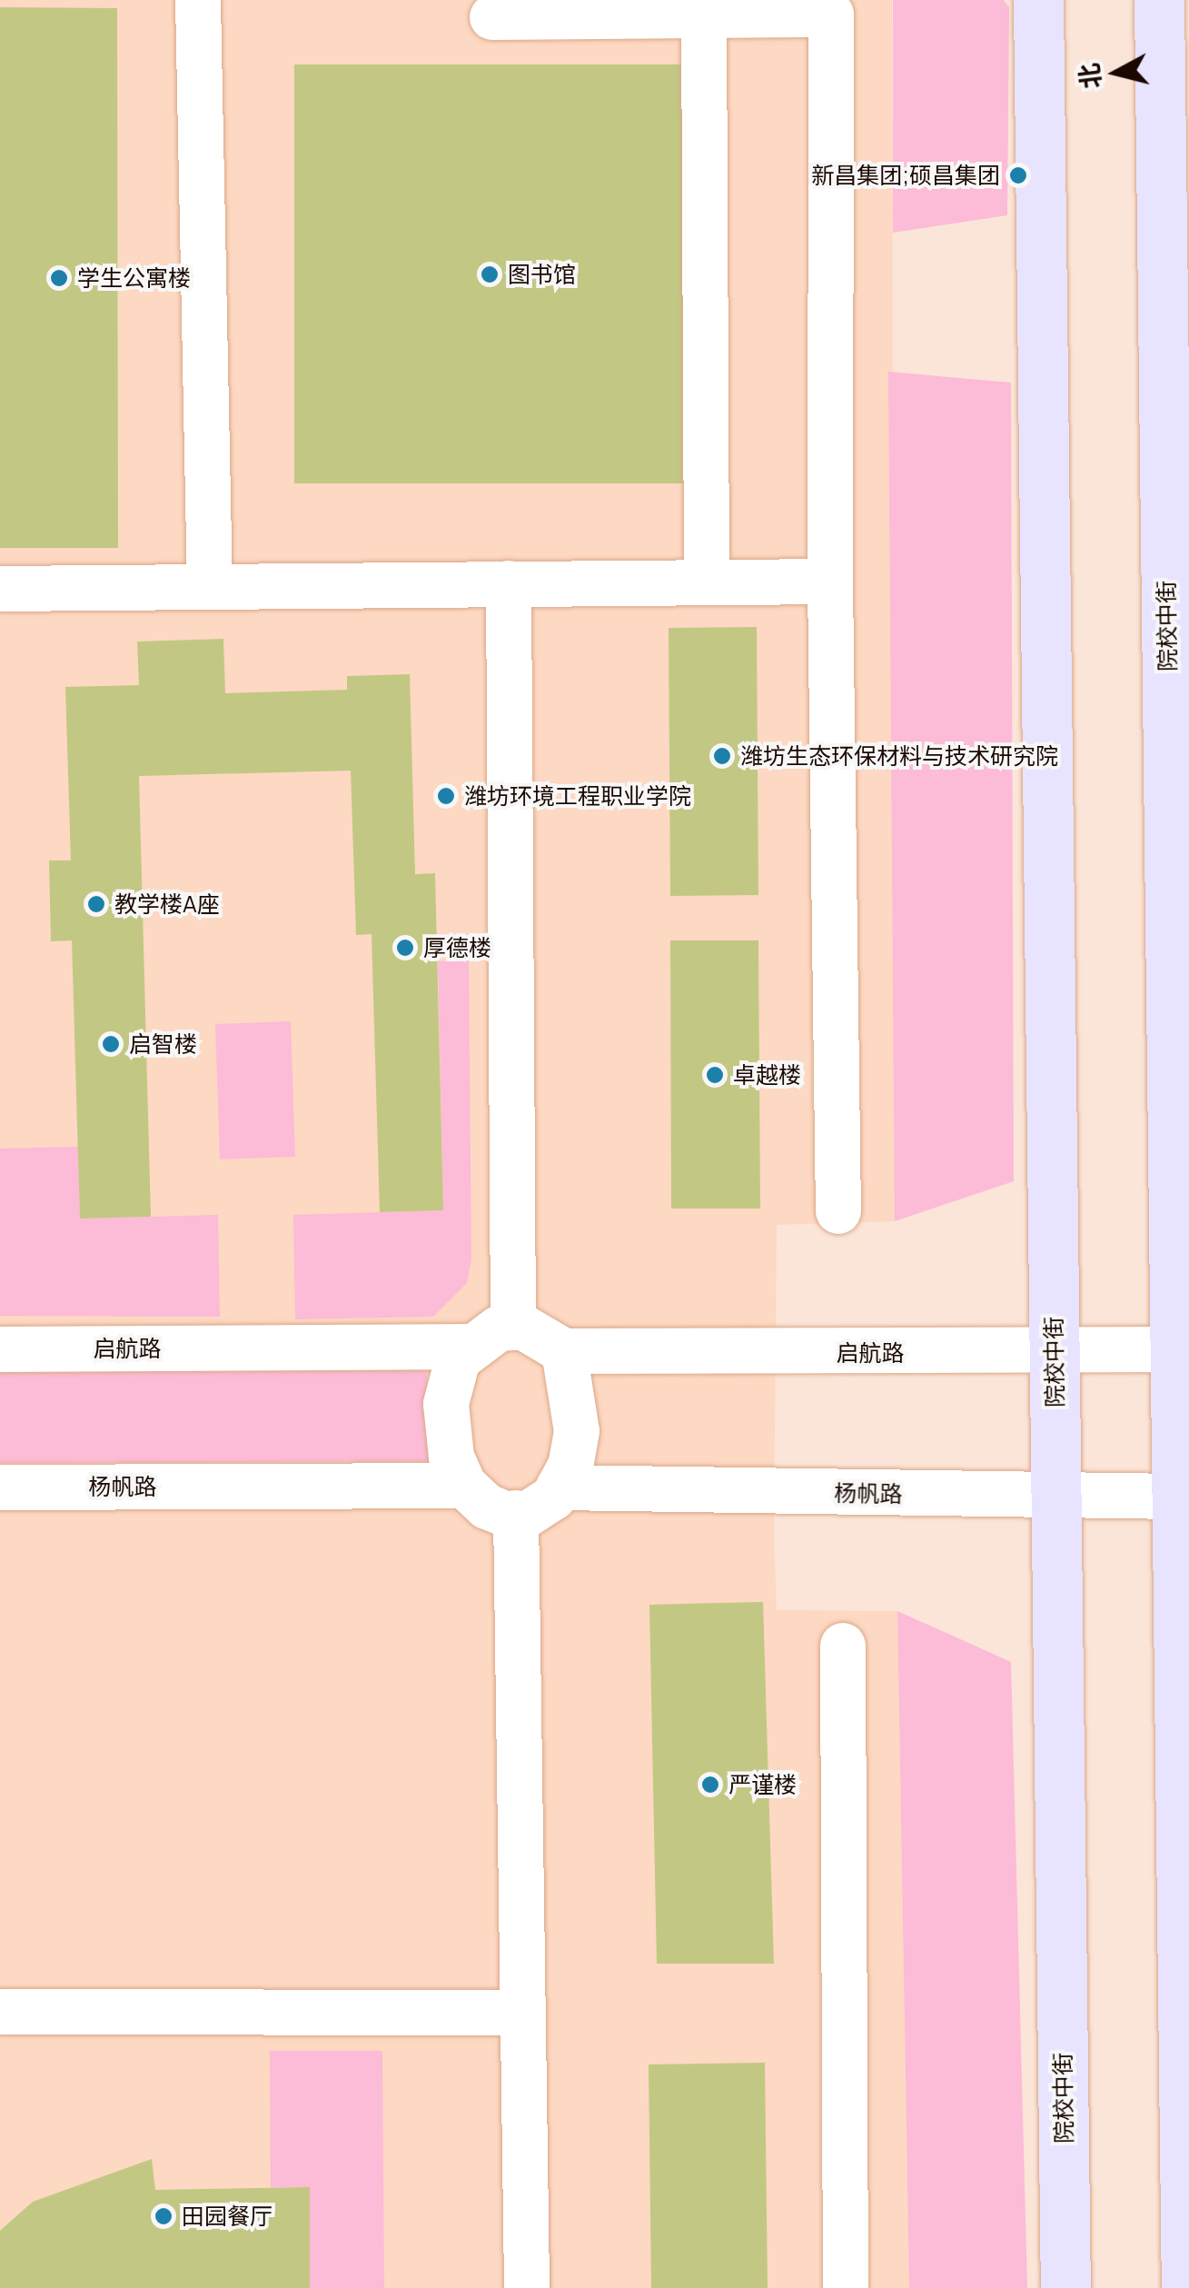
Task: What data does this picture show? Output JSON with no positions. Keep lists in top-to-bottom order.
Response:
{
  "streets": {
    "main road": ["院校中街"],
    "lane": ["启航路", "杨帆路"]
  },
  "crossings": [
    ["院校中街", "启航路"],
    ["院校中街", "杨帆路"],
    ["启航路", "杨帆路"]
  ],
  "places": [
    "新昌集团;硕昌集团",
    "图书馆",
    "学生公寓楼",
    "潍坊生态环保材料与技术研究院",
    "潍坊环境工程职业学院",
    "教学楼A座",
    "厚德楼",
    "启智楼",
    "卓越楼",
    "严谨楼",
    "田园餐厅"
  ],
  "north": "left"
}
